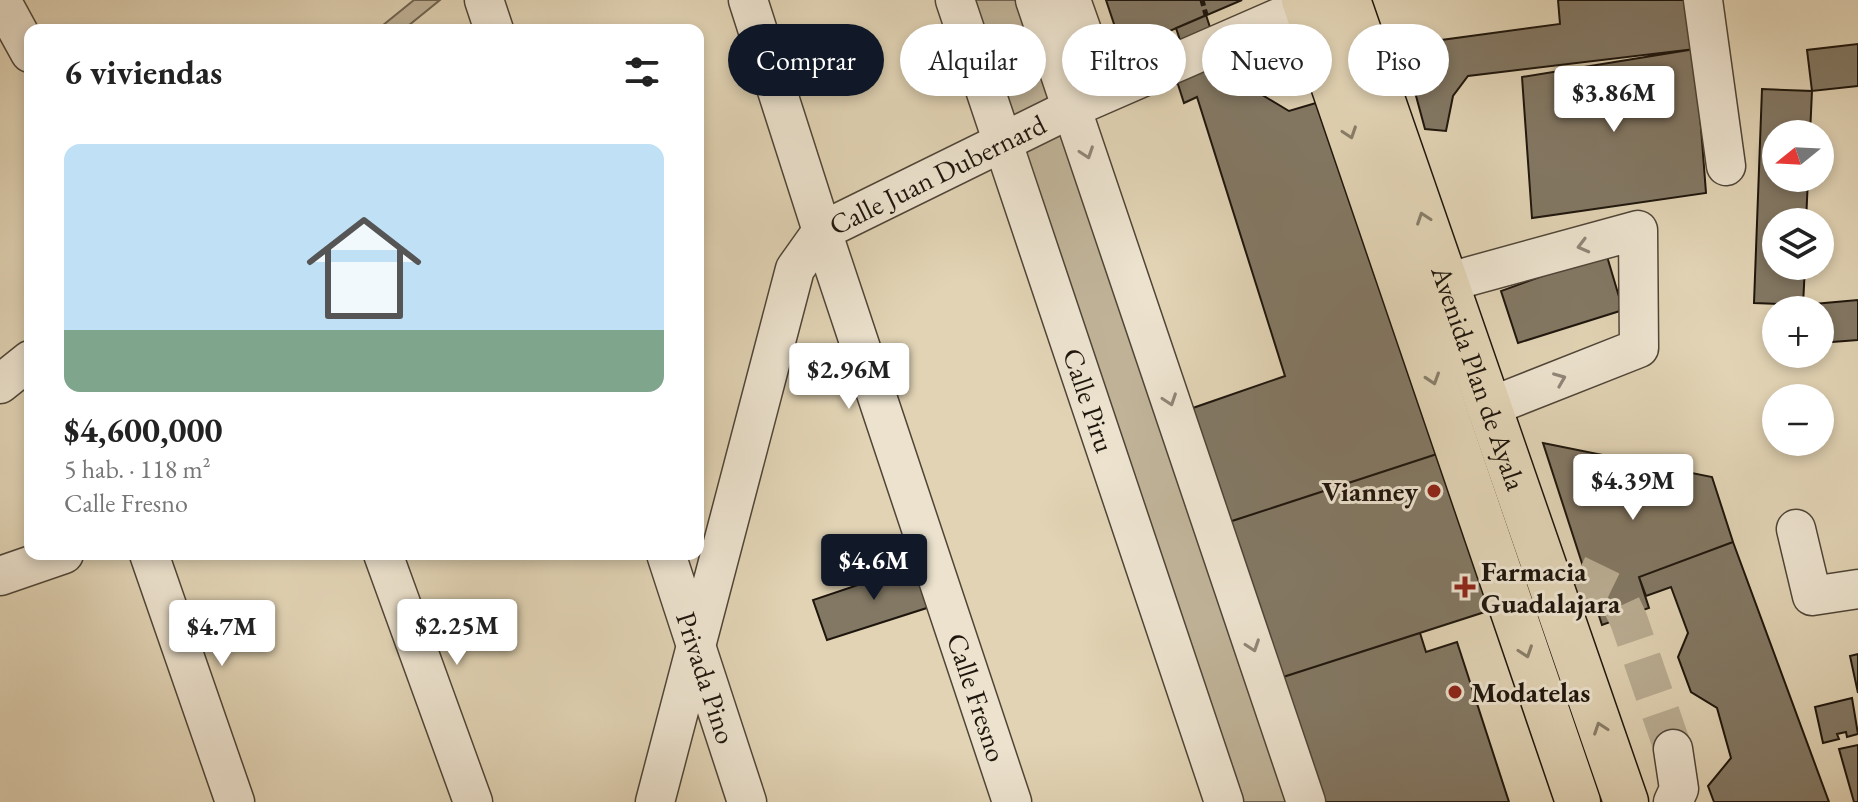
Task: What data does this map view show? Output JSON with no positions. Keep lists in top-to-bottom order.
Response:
{
  "streets": {
    "main road": ["Avenida Plan de Ayala"],
    "street": [
      "Calle Juan Dubernard",
      "Calle Piru",
      "Privada Pino",
      "Calle Fresno"
    ]
  },
  "crossings": [
    ["Calle Juan Dubernard", "Avenida Plan de Ayala"],
    ["Calle Juan Dubernard", "Calle Piru"],
    ["Calle Juan Dubernard", "Privada Pino"],
    ["Calle Juan Dubernard", "Calle Fresno"]
  ],
  "places": {
    "other": ["Vianney", "Modatelas"],
    "health": ["Farmacia Guadalajara"]
  },
  "north": "left",
  "page": {
    "chip": [
      "Comprar",
      "Alquilar",
      "Filtros",
      "Nuevo",
      "Piso"
    ],
    "heading": "6 viviendas",
    "price": [
      "$3.86M",
      "$2.96M",
      "$4.39M",
      "$4.6M",
      "$2.25M",
      "$4.7M"
    ],
    "map_buttons": ["+", "−"],
    "list": [
      {
        "name": "$4,600,000",
        "note": "5 hab. · 118 m² · Calle Fresno"
      }
    ]
  }
}
